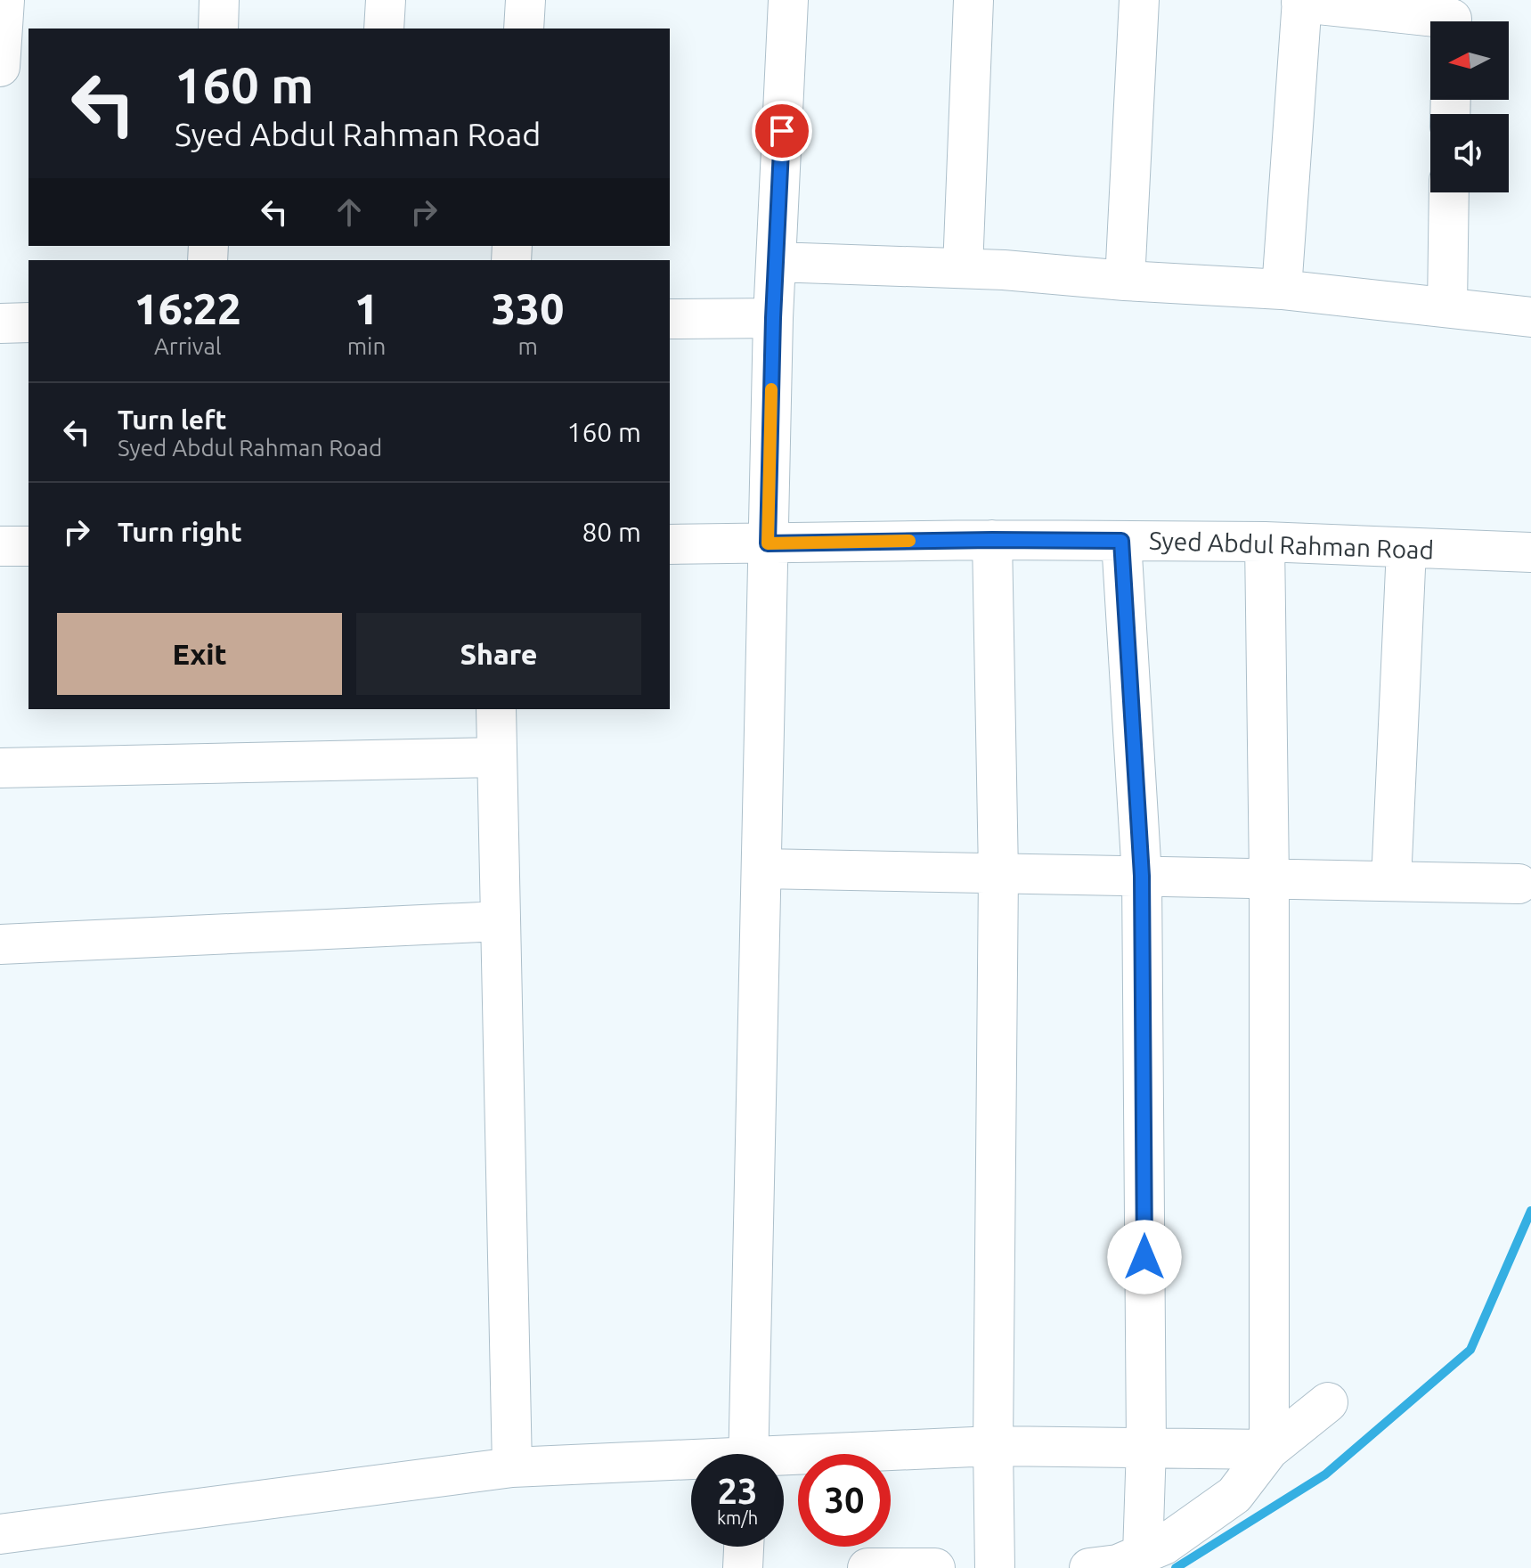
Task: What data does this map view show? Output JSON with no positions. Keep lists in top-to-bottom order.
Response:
{
  "streets": {
    "street": ["Syed Abdul Rahman Road"]
  },
  "north": "left",
  "page": {
    "turn": ["160 m", "Syed Abdul Rahman Road"],
    "eta": [
      "16:22",
      "Arrival",
      "1",
      "min",
      "330",
      "m"
    ],
    "list": [
      {
        "name": "Turn left",
        "note": "Syed Abdul Rahman Road",
        "value": "160 m"
      },
      {
        "name": "Turn right",
        "value": "80 m"
      }
    ],
    "buttons": ["Exit", "Share"],
    "speed": "23 km/h",
    "limit": "30"
  }
}
